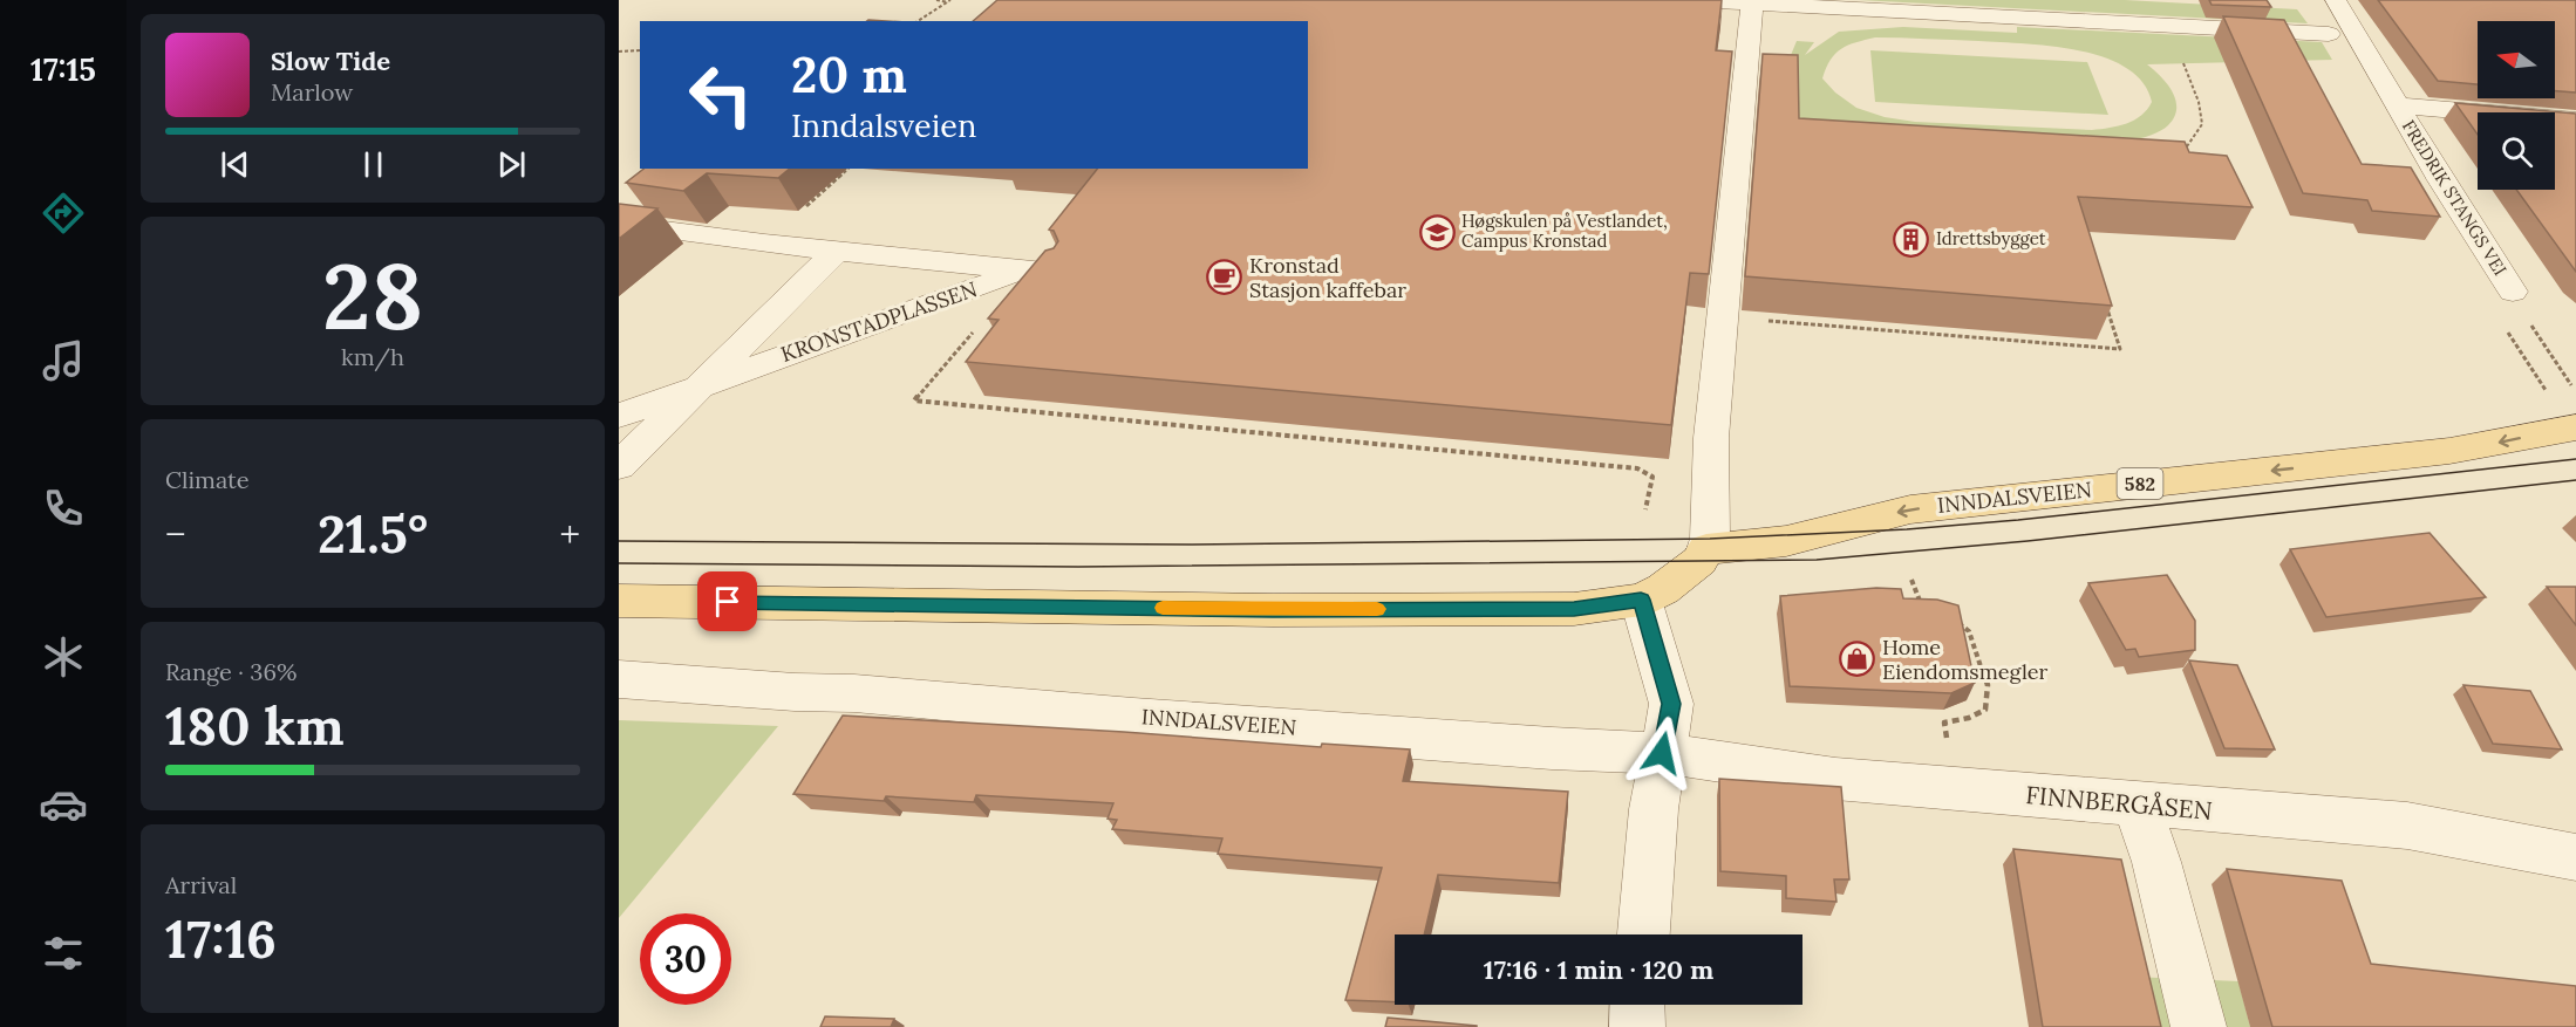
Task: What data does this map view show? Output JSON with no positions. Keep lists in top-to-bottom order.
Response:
{
  "streets": {
    "main road": ["582", "INNDALSVEIEN"],
    "street": ["FREDRIK STANGS VEI", "KRONSTADPLASSEN", "FINNBERGÅSEN"]
  },
  "crossings": [
    ["INNDALSVEIEN", "FINNBERGÅSEN"]
  ],
  "one_way": ["INNDALSVEIEN"],
  "places": {
    "school or university": ["Høgskulen på Vestlandet, Campus Kronstad"],
    "building": ["Idrettsbygget"],
    "cafe": ["Kronstad Stasjon kaffebar"],
    "shop": ["Home Eiendomsmegler"]
  },
  "north": "left",
  "page": {
    "tabs": "17:15",
    "turn": ["20 m", "Inndalsveien"],
    "song": ["Slow Tide", "Marlow"],
    "tile": [
      ["28", "km/h"],
      "Climate",
      ["Range · 36%", "180 km"],
      ["Arrival", "17:16"]
    ],
    "heat": ["−", "21.5°", "+"],
    "limit": "30",
    "trip": "17:16 · 1 min · 120 m"
  }
}
